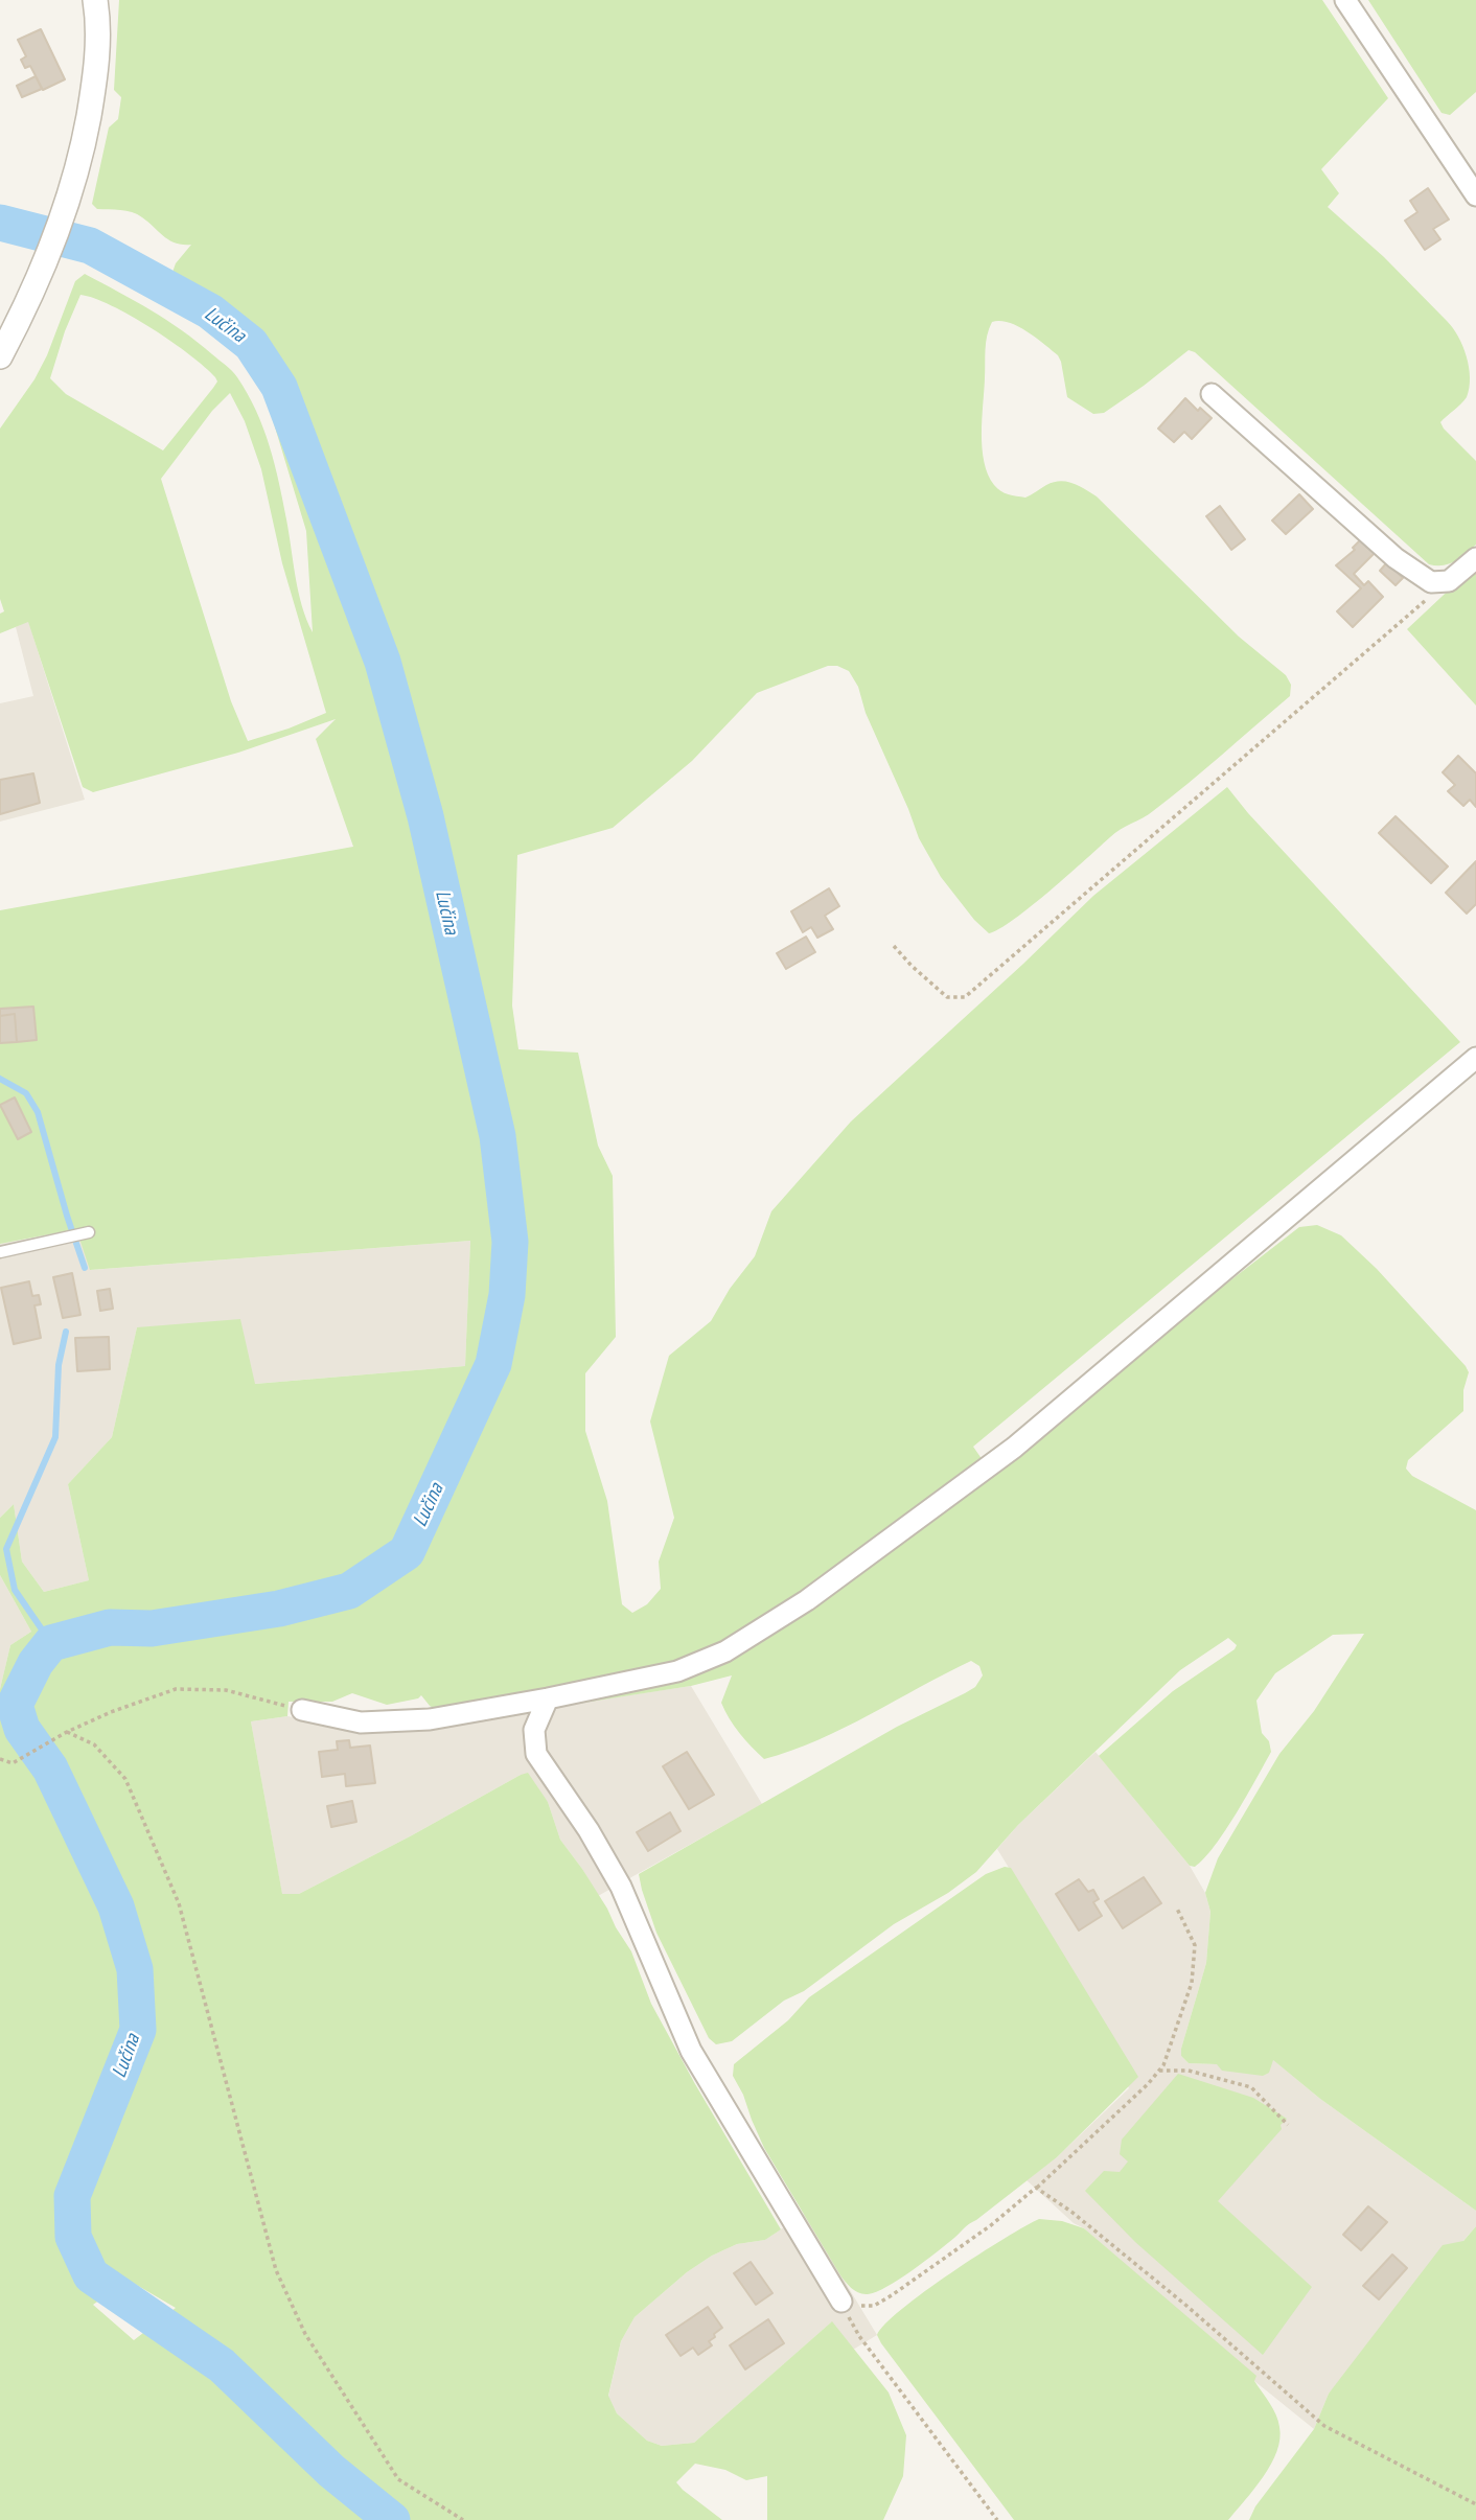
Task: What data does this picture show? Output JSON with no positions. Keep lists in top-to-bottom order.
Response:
{
  "water": ["Lučina"]
}
